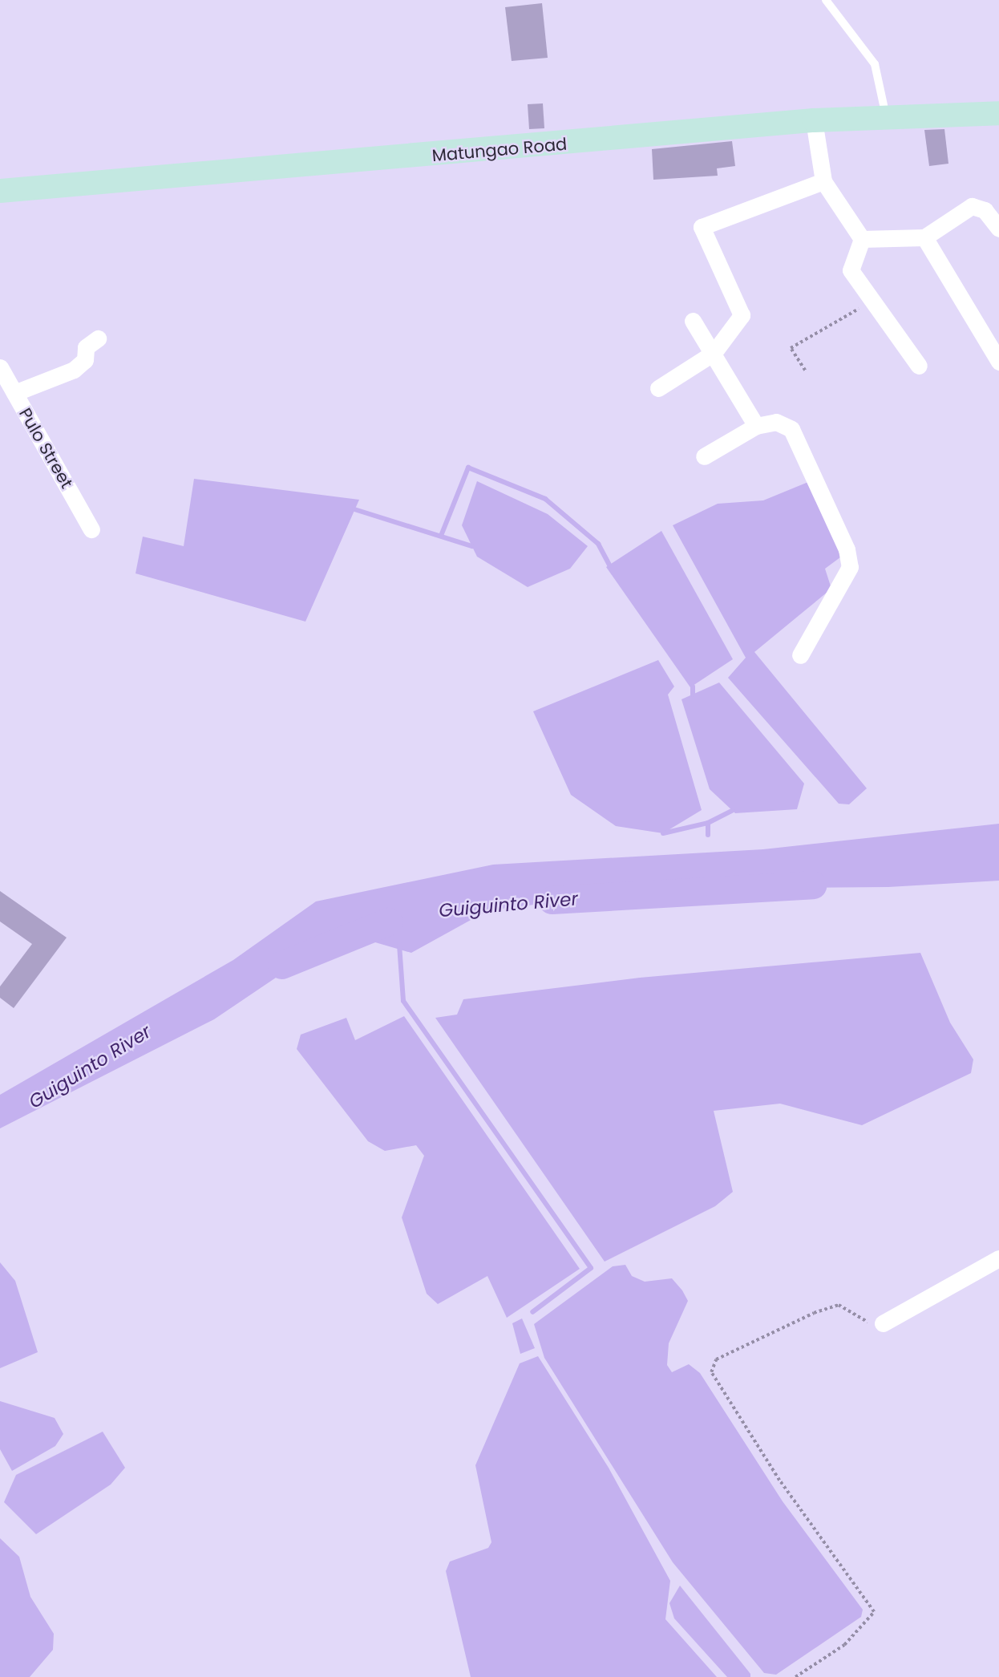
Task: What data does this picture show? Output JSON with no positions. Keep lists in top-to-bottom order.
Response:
{
  "streets": {
    "main road": ["Matungao Road"],
    "street": ["Pulo Street"]
  },
  "water": ["Guiguinto River"]
}
